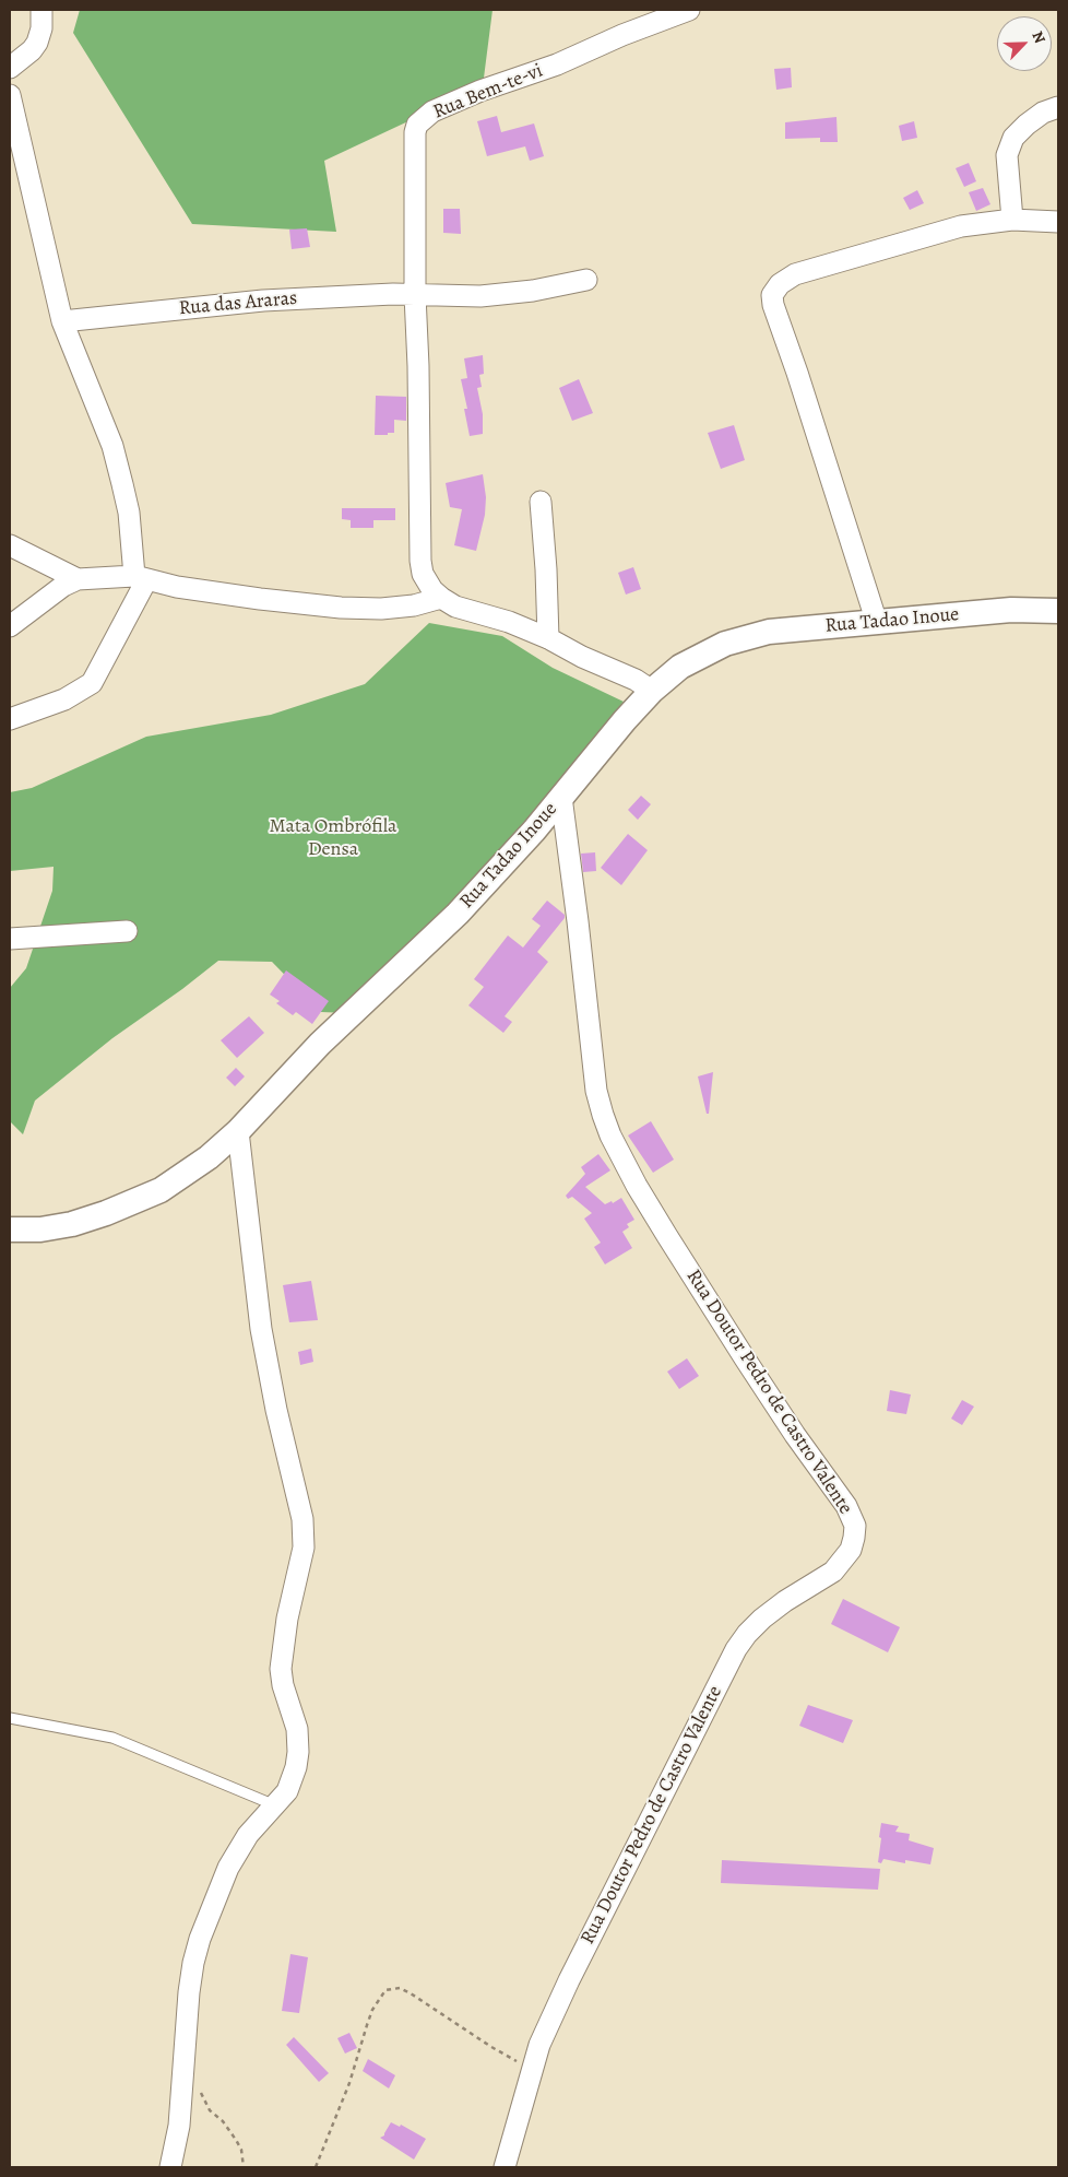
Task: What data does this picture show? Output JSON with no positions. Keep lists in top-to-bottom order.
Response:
{
  "streets": {
    "street": [
      "Rua Bem-te-vi",
      "Rua das Araras",
      "Rua Tadao Inoue",
      "Rua Doutor Pedro de Castro Valente"
    ]
  },
  "crossings": [
    ["Rua Bem-te-vi", "Rua das Araras"],
    ["Rua Tadao Inoue", "Rua Doutor Pedro de Castro Valente"]
  ],
  "parks": ["Mata Ombrófila Densa"],
  "north": "top right"
}
